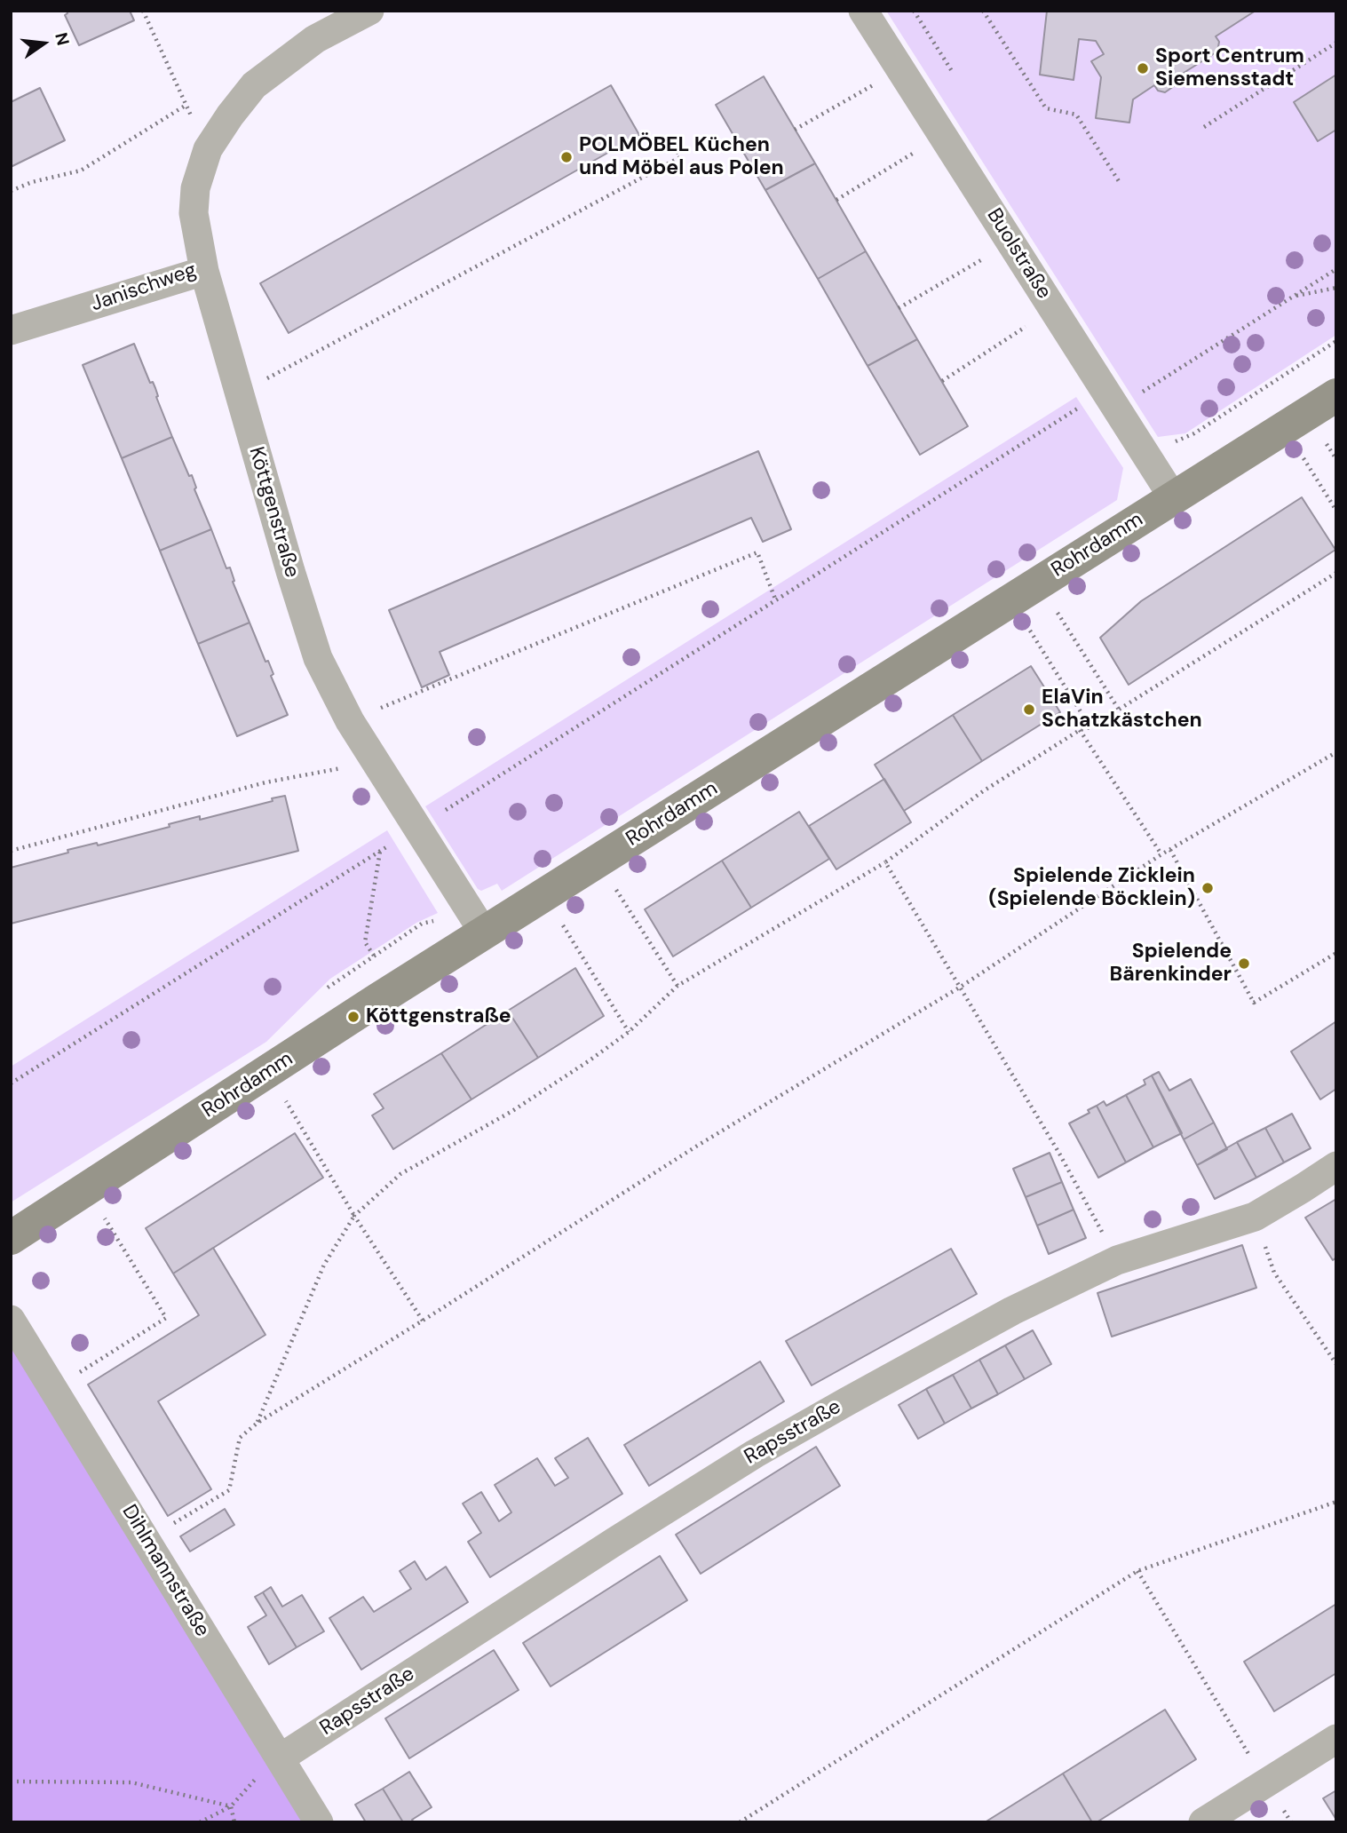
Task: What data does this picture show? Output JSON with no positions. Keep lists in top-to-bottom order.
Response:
{
  "streets": {
    "main road": ["Rohrdamm"],
    "street": [
      "Buolstraße",
      "Janischweg",
      "Köttgenstraße",
      "Rapsstraße",
      "Dihlmannstraße"
    ]
  },
  "crossings": [
    ["Buolstraße", "Rohrdamm"],
    ["Janischweg", "Köttgenstraße"],
    ["Köttgenstraße", "Rohrdamm"],
    ["Rapsstraße", "Dihlmannstraße"]
  ],
  "places": [
    "Sport Centrum Siemensstadt",
    "POLMÖBEL Küchen und Möbel aus Polen",
    "ElaVin Schatzkästchen",
    "Spielende Zicklein (Spielende Böcklein)",
    "Spielende Bärenkinder",
    "Köttgenstraße"
  ],
  "north": "right"
}
